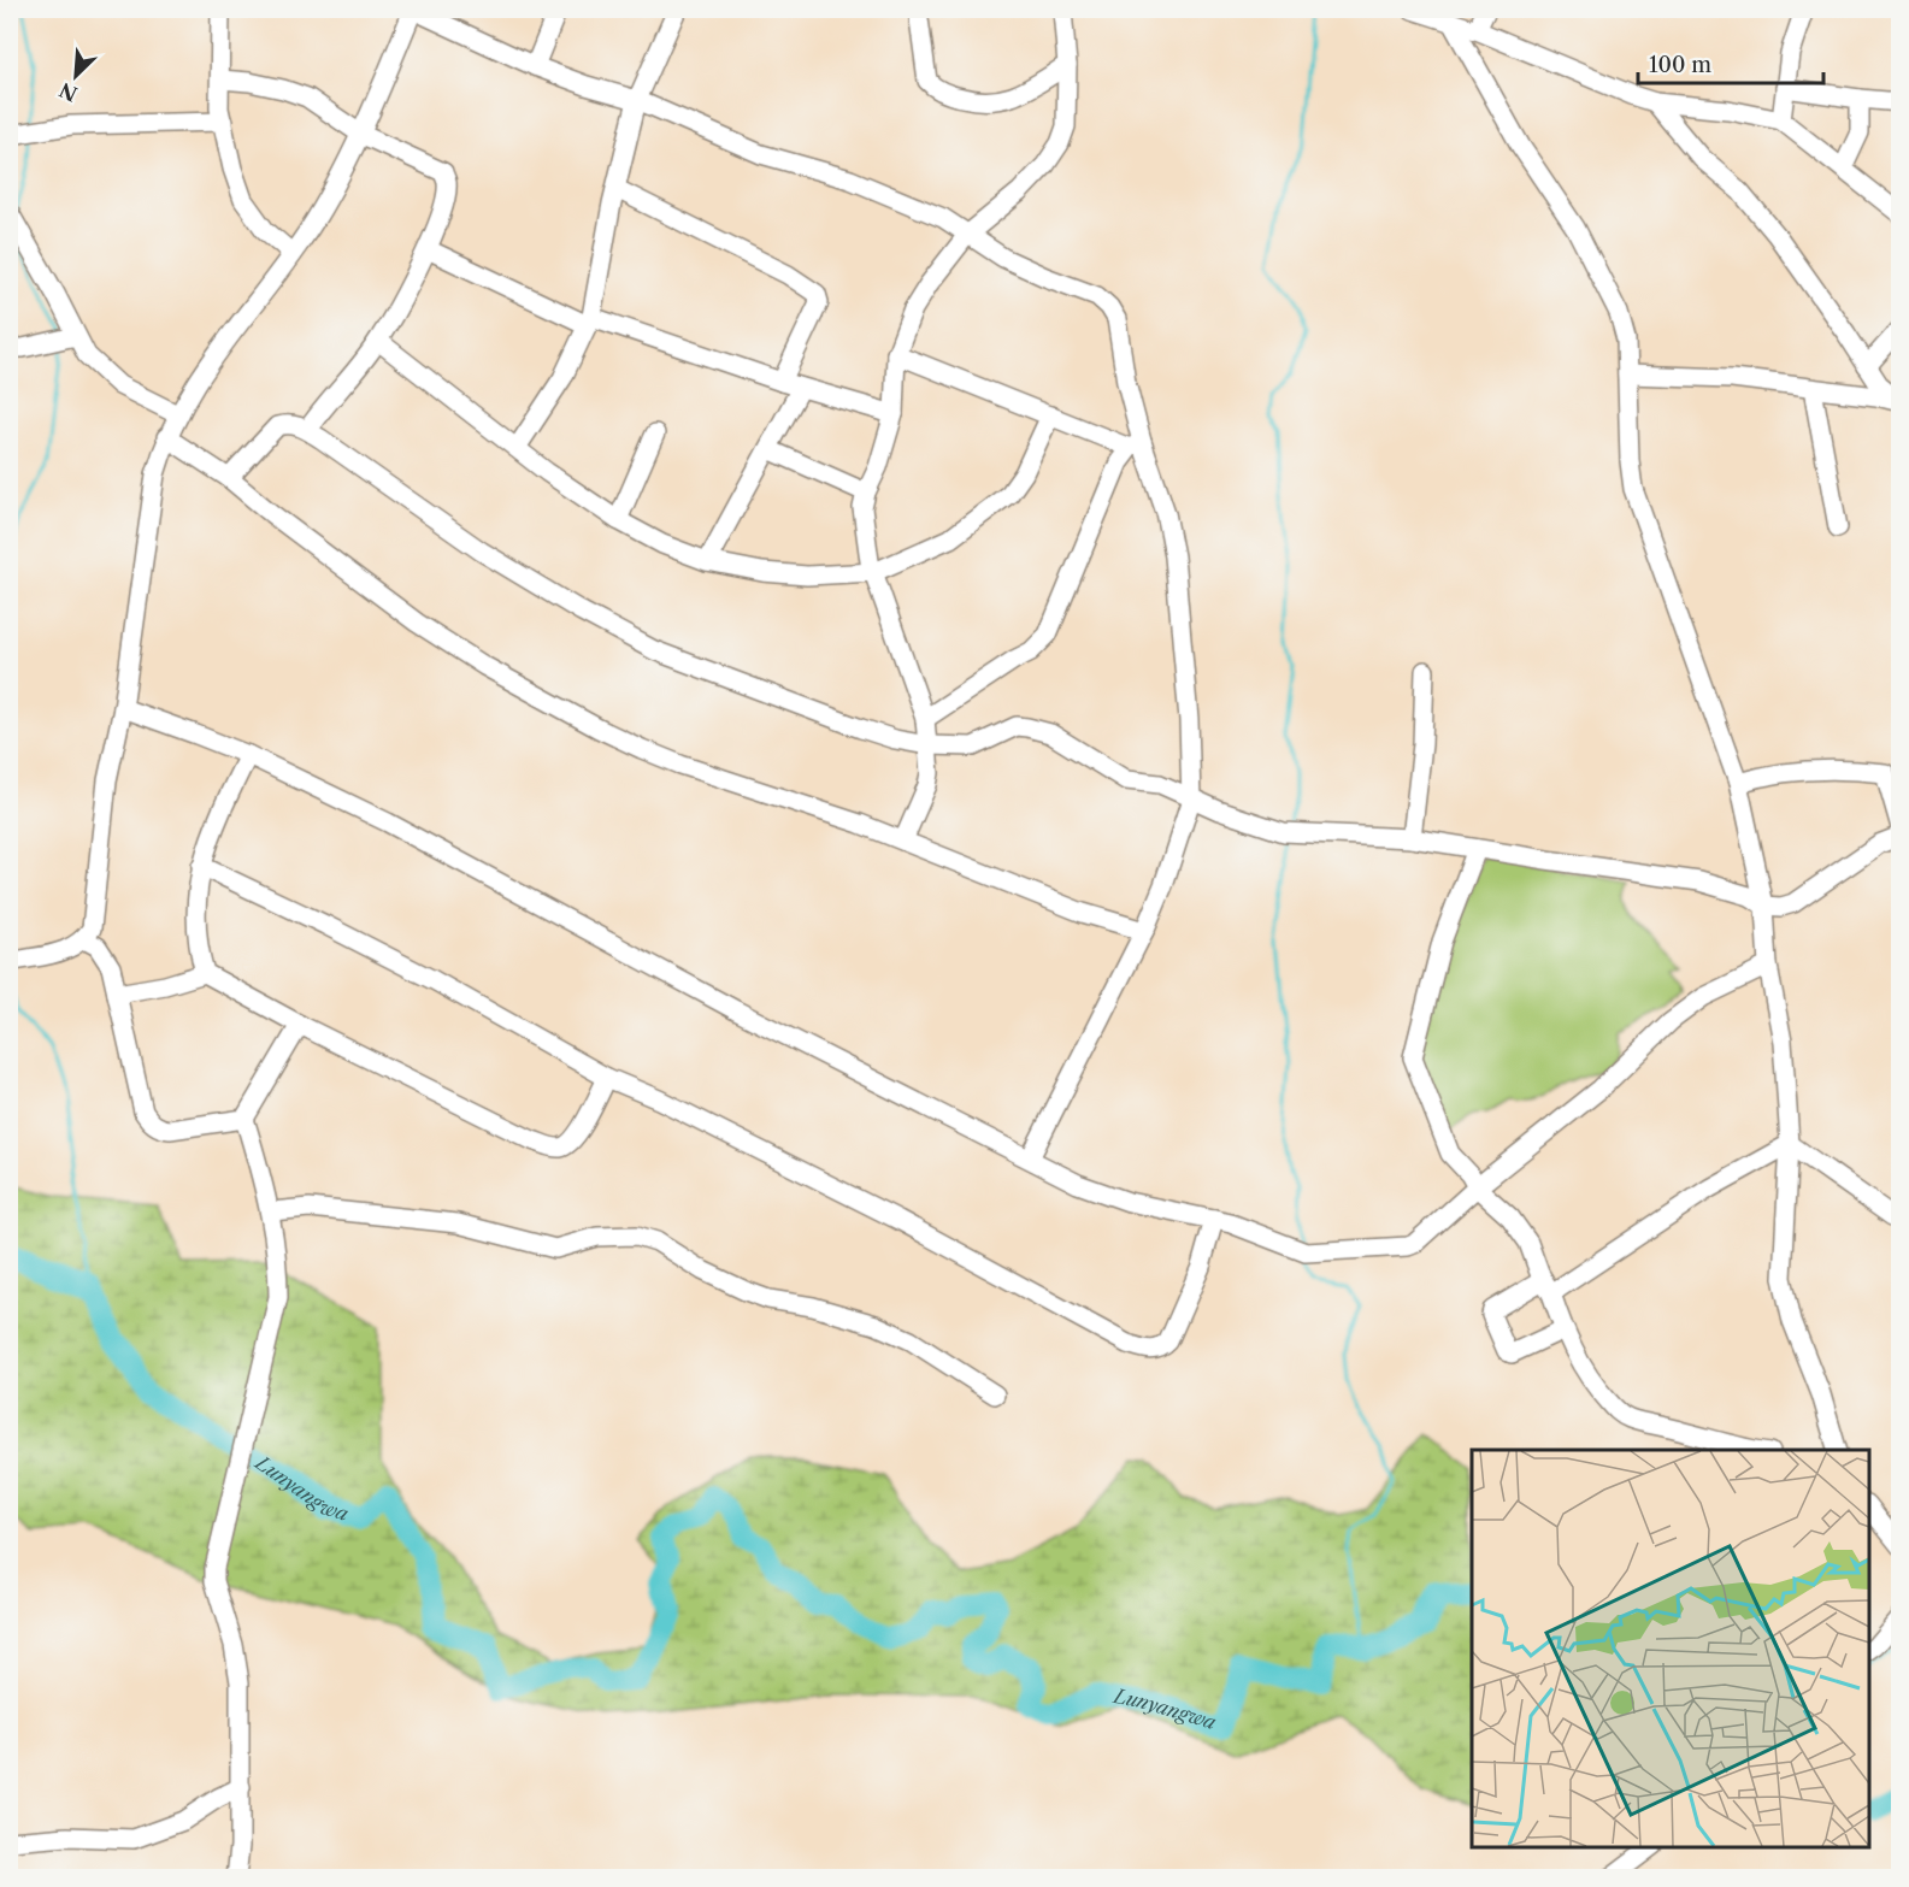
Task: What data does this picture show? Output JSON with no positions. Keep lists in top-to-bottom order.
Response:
{
  "water": ["Lunyangwa"],
  "scale_bar": "100 m",
  "north": "bottom left"
}
